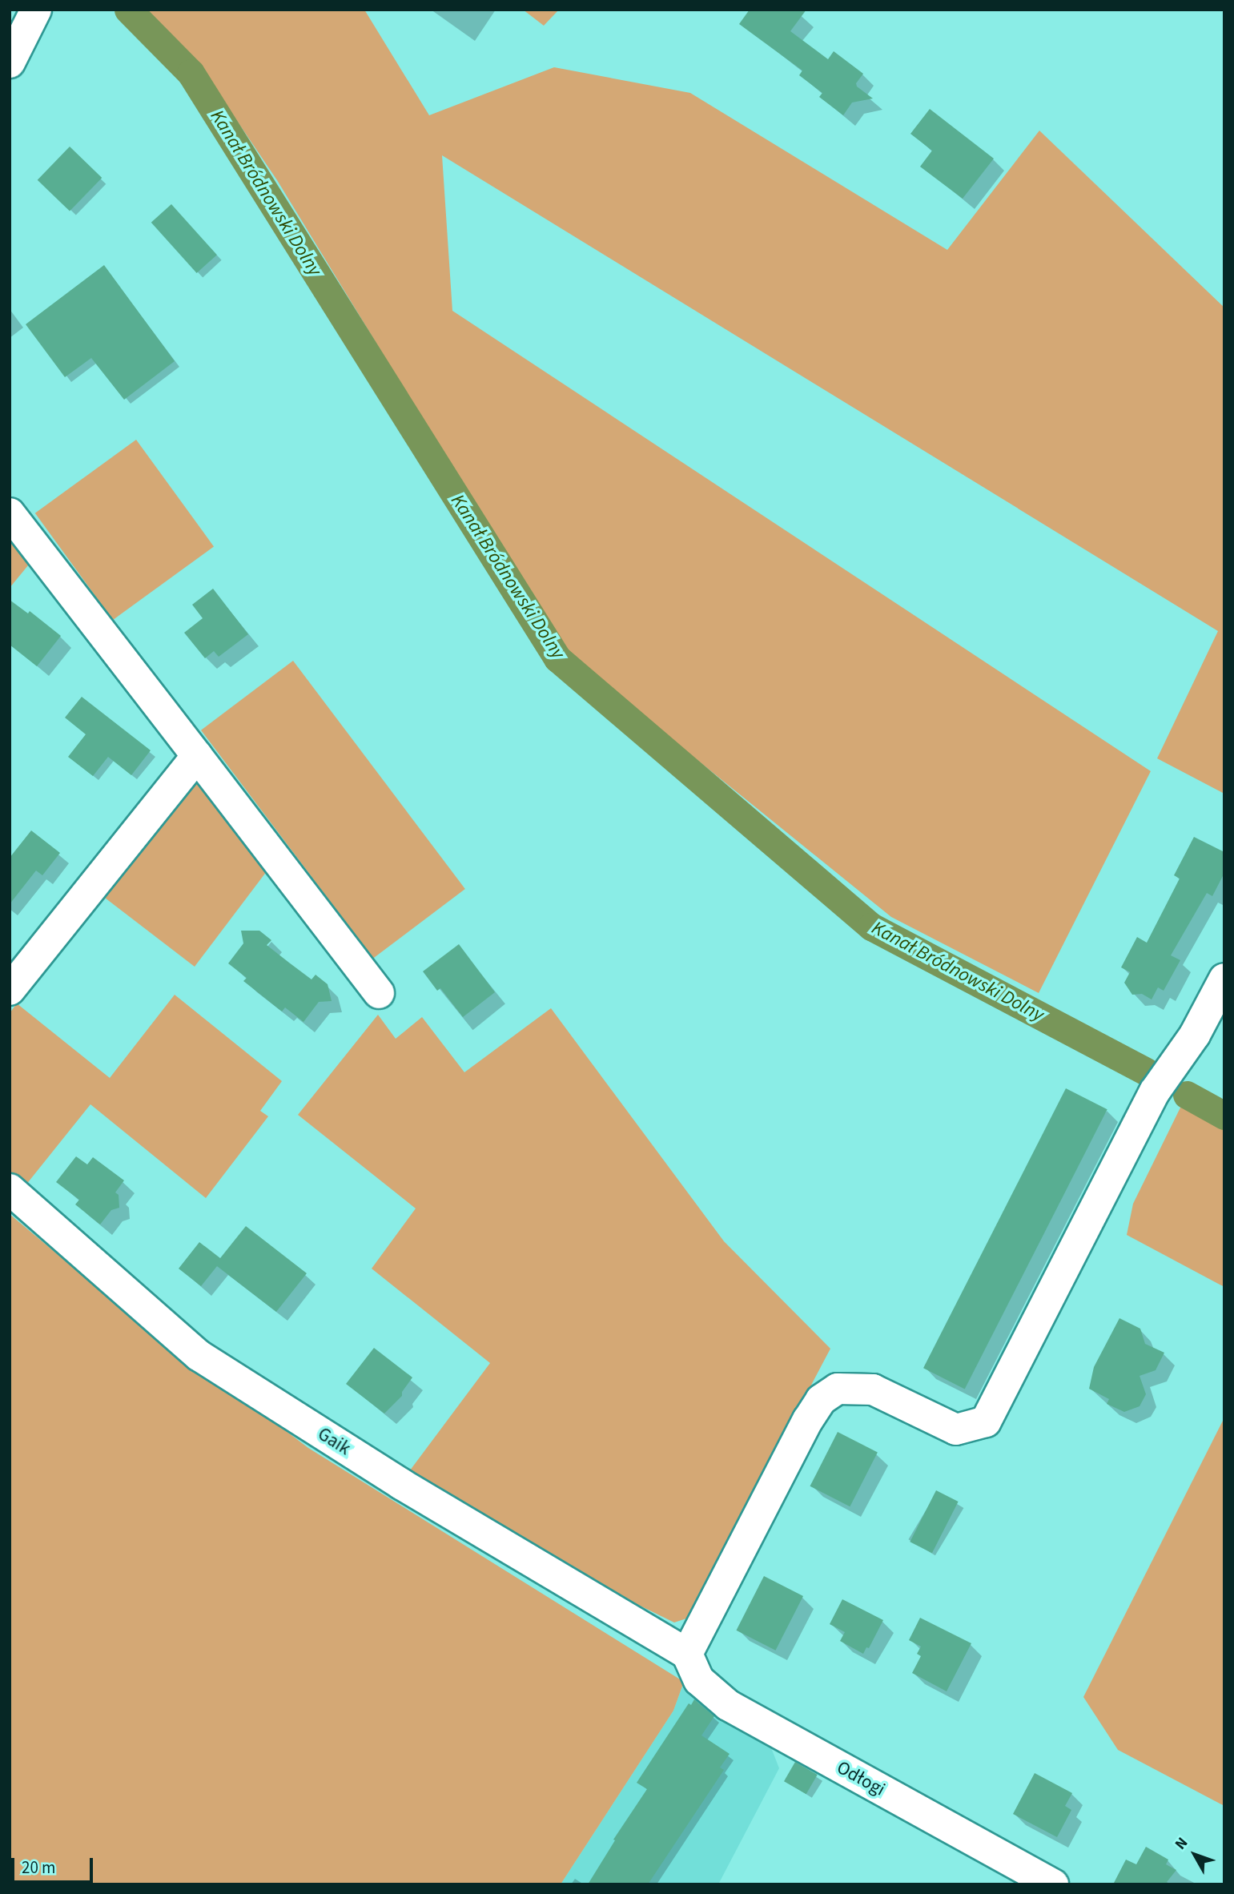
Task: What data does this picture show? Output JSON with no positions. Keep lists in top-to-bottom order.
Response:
{
  "streets": {
    "street": ["Gaik", "Odłogi"]
  },
  "crossings": [
    ["Gaik", "Odłogi"]
  ],
  "water": ["Kanał Bródnowski Dolny"],
  "scale_bar": "20 m",
  "north": "top left"
}
